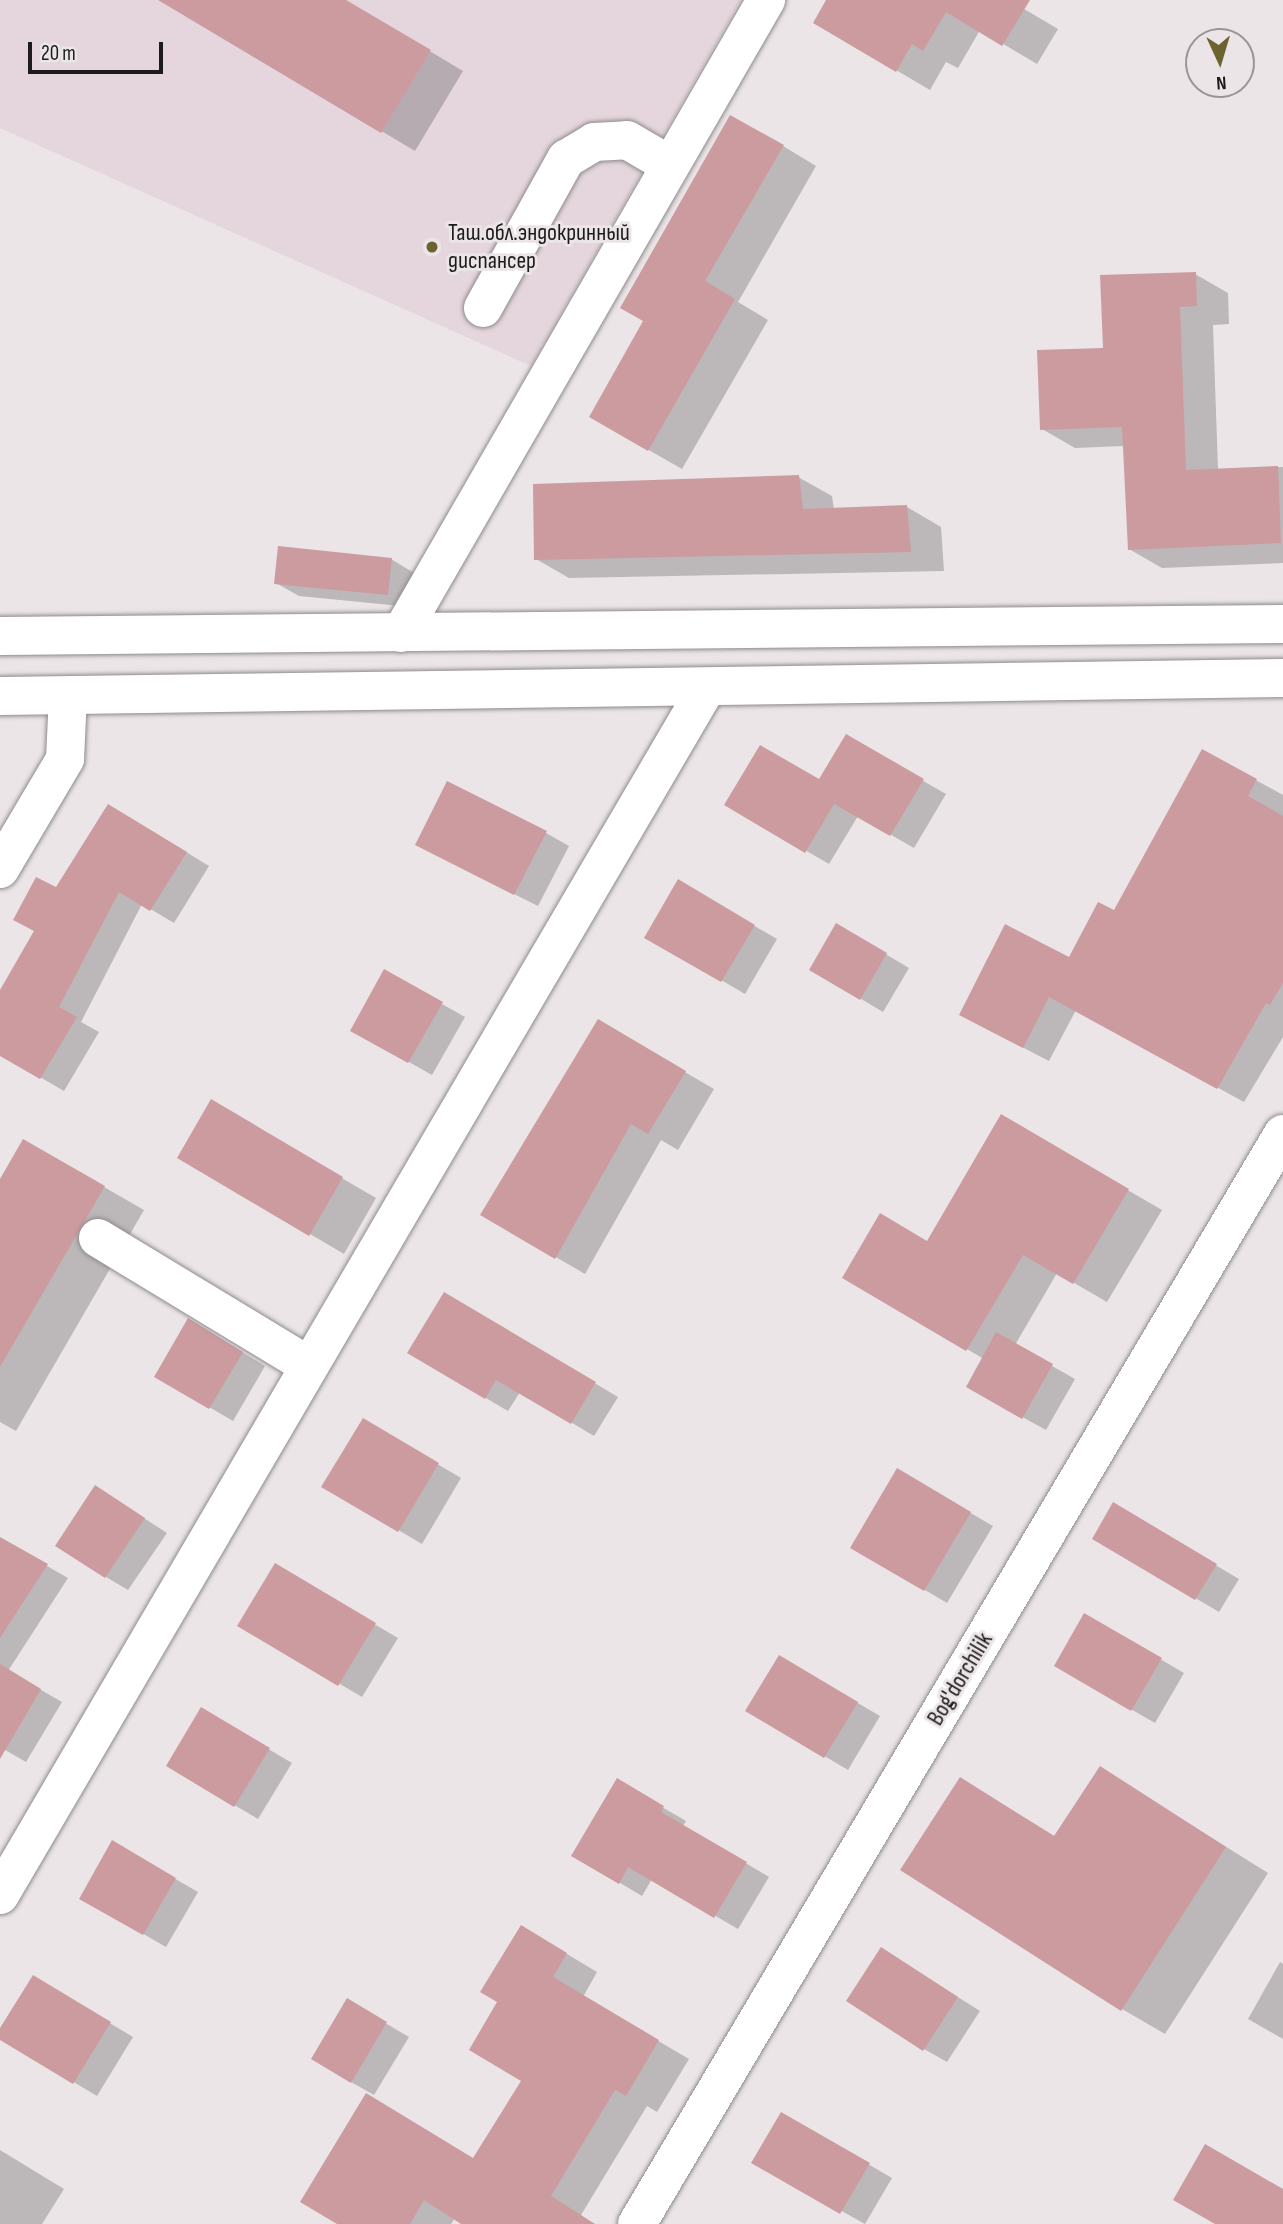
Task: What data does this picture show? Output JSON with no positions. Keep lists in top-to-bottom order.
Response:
{
  "streets": {
    "street": ["Bog'dorchilik"]
  },
  "places": ["Таш.обл.эндокринный диспансер"],
  "scale_bar": "20 m",
  "north": "bottom"
}
